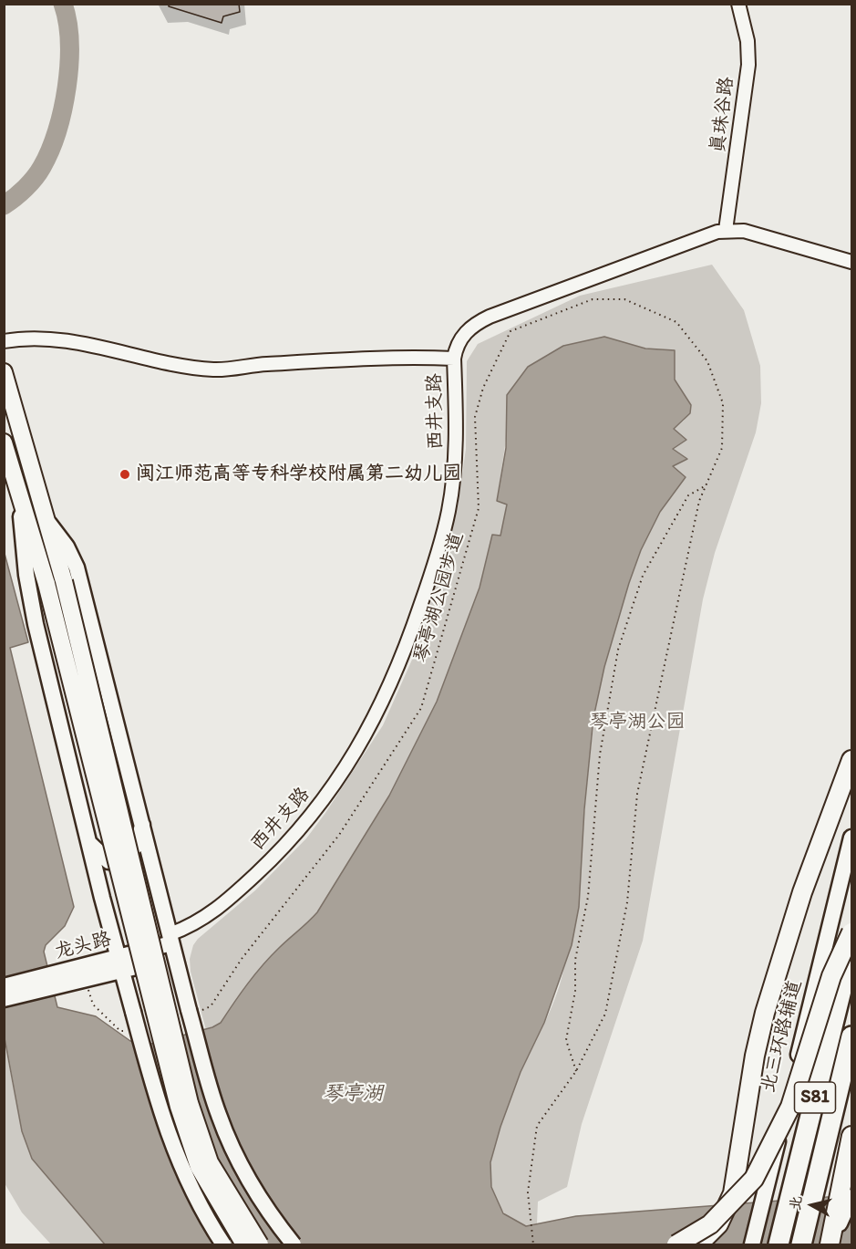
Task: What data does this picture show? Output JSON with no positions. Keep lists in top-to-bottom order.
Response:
{
  "streets": {
    "highway": ["S81"],
    "main road": ["龙头路", "北三环路辅道"],
    "street": ["真珠谷路", "西井支路"],
    "path": ["琴亭湖公园步道"]
  },
  "crossings": [
    ["真珠谷路", "西井支路"]
  ],
  "water": ["琴亭湖"],
  "parks": ["琴亭湖公园"],
  "places": ["闽江师范高等专科学校附属第二幼儿园"],
  "north": "left"
}
